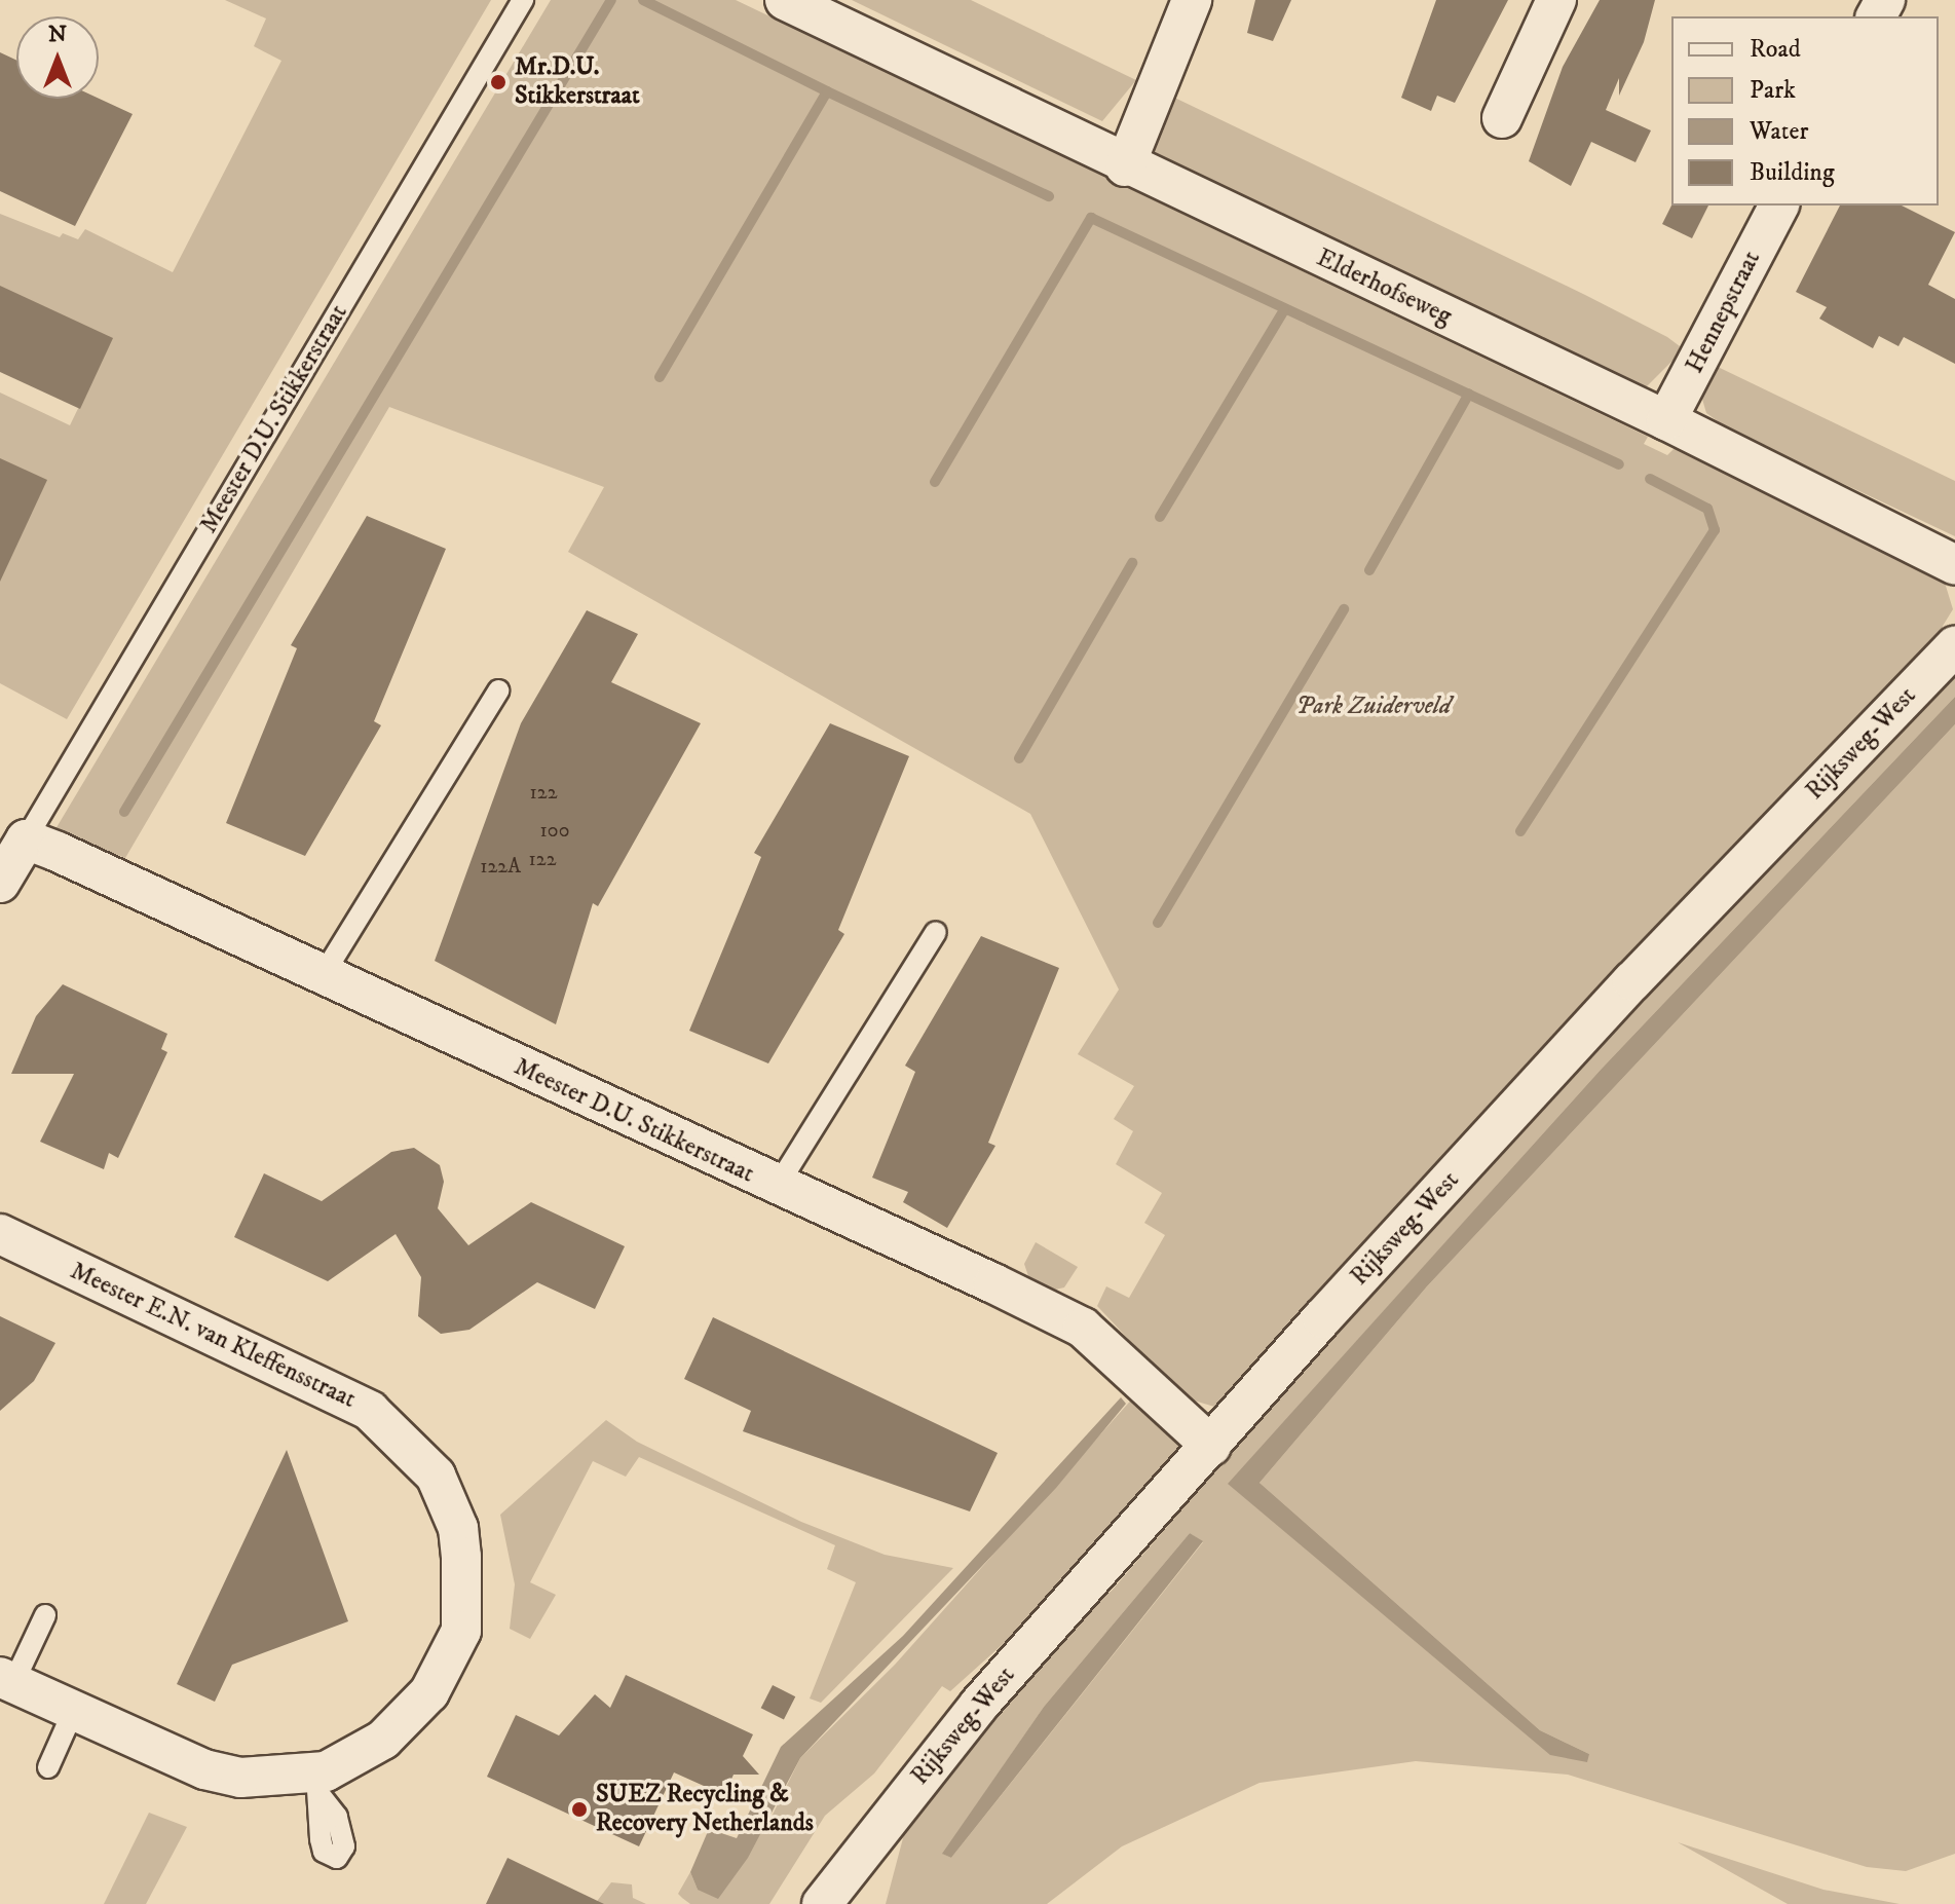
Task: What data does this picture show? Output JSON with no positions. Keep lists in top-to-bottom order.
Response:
{
  "streets": {
    "street": [
      "Elderhofseweg",
      "Hennepstraat",
      "Meester D.U. Stikkerstraat",
      "Rijksweg-West",
      "Meester E.N. van Kleffensstraat"
    ]
  },
  "crossings": [
    ["Elderhofseweg", "Hennepstraat"],
    ["Meester D.U. Stikkerstraat", "Rijksweg-West"]
  ],
  "parks": ["Park Zuiderveld"],
  "places": ["Mr.D.U. Stikkerstraat", "SUEZ Recycling & Recovery Netherlands"],
  "house_numbers": [
    "122",
    "100",
    "122",
    "122A"
  ],
  "legend": [
    "Road",
    "Park",
    "Water",
    "Building"
  ],
  "north": "top"
}
